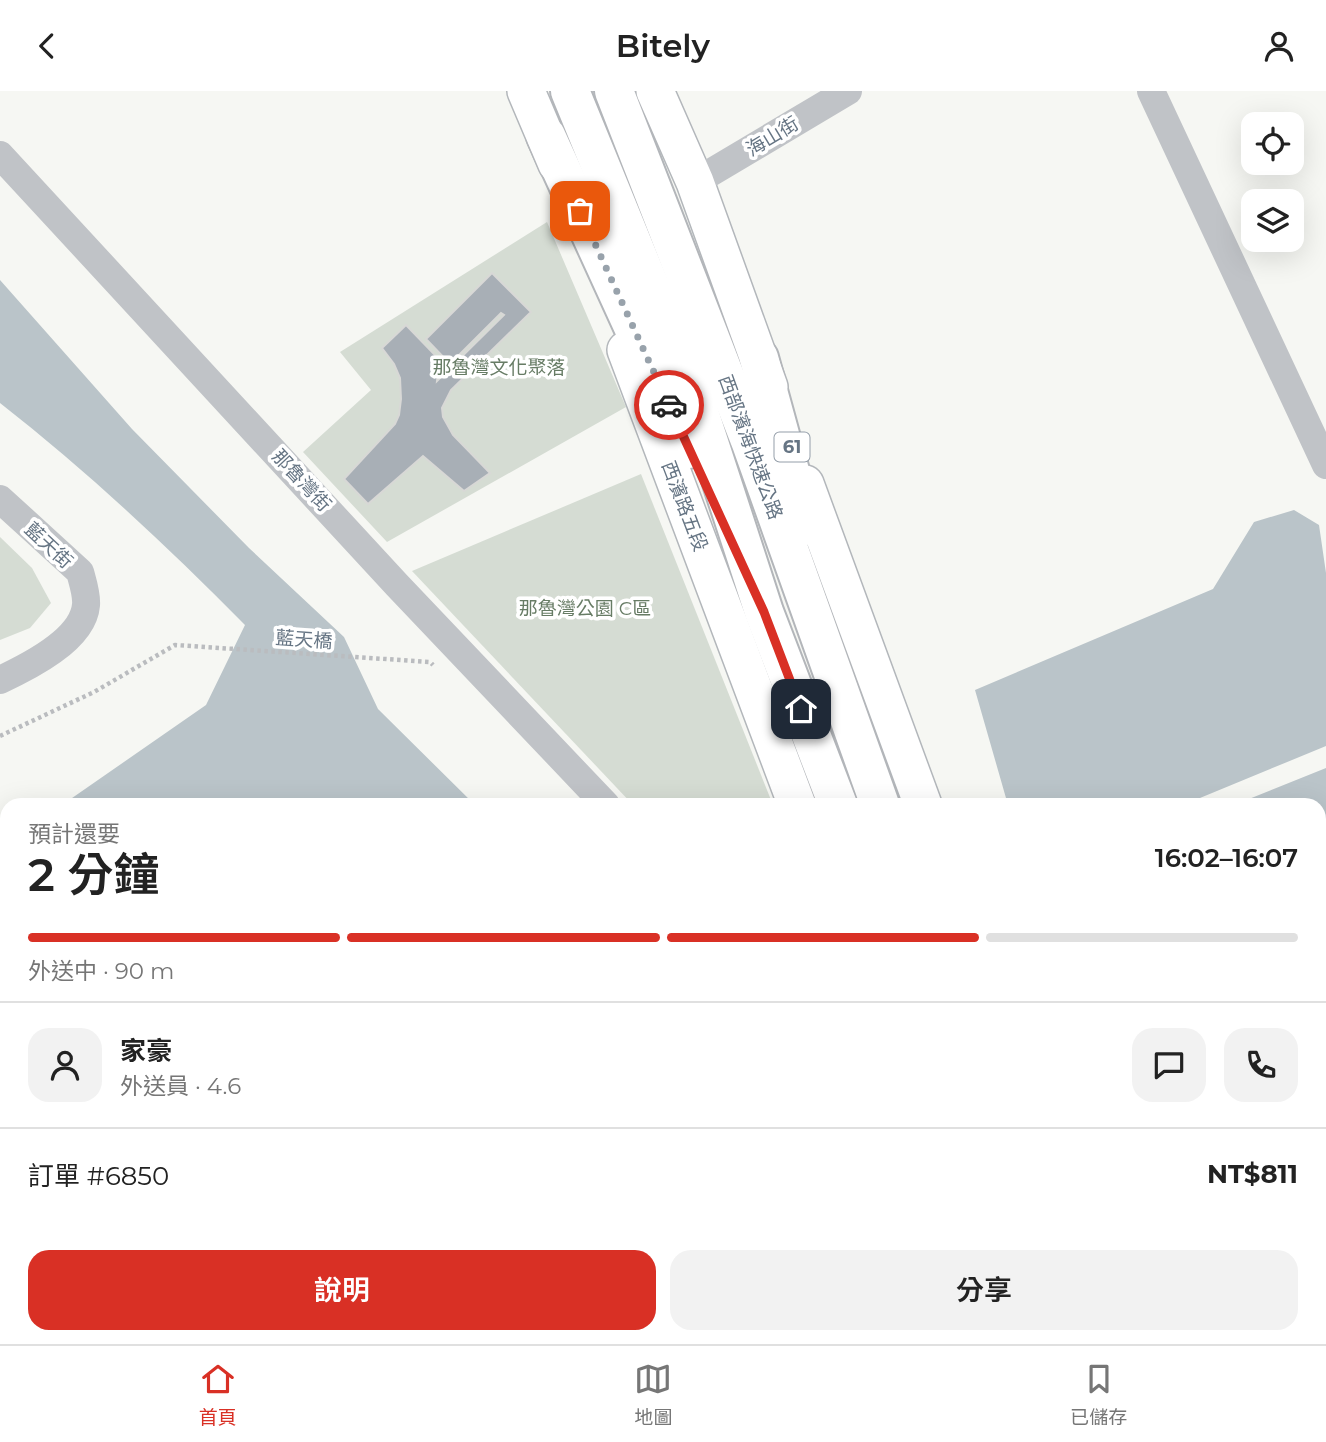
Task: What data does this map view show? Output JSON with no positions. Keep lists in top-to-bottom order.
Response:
{
  "streets": {
    "highway": ["西部濱海快速公路", "61"],
    "main road": ["西濱路五段"],
    "street": ["海山街", "那魯灣街", "藍天街"],
    "path": ["藍天橋"]
  },
  "crossings": [
    ["海山街", "61"]
  ],
  "parks": ["那魯灣文化聚落", "那魯灣公園 C區"],
  "page": {
    "header": "Bitely",
    "heading": ["2 分鐘", "預計還要", "16:02–16:07"],
    "panel": [
      "家豪",
      "外送員 · 4.6",
      "訂單 #6850",
      "NT$811"
    ],
    "bar": "外送中 · 90 m",
    "buttons": ["說明", "分享"],
    "tabs": ["首頁", "地圖", "已儲存"]
  }
}
